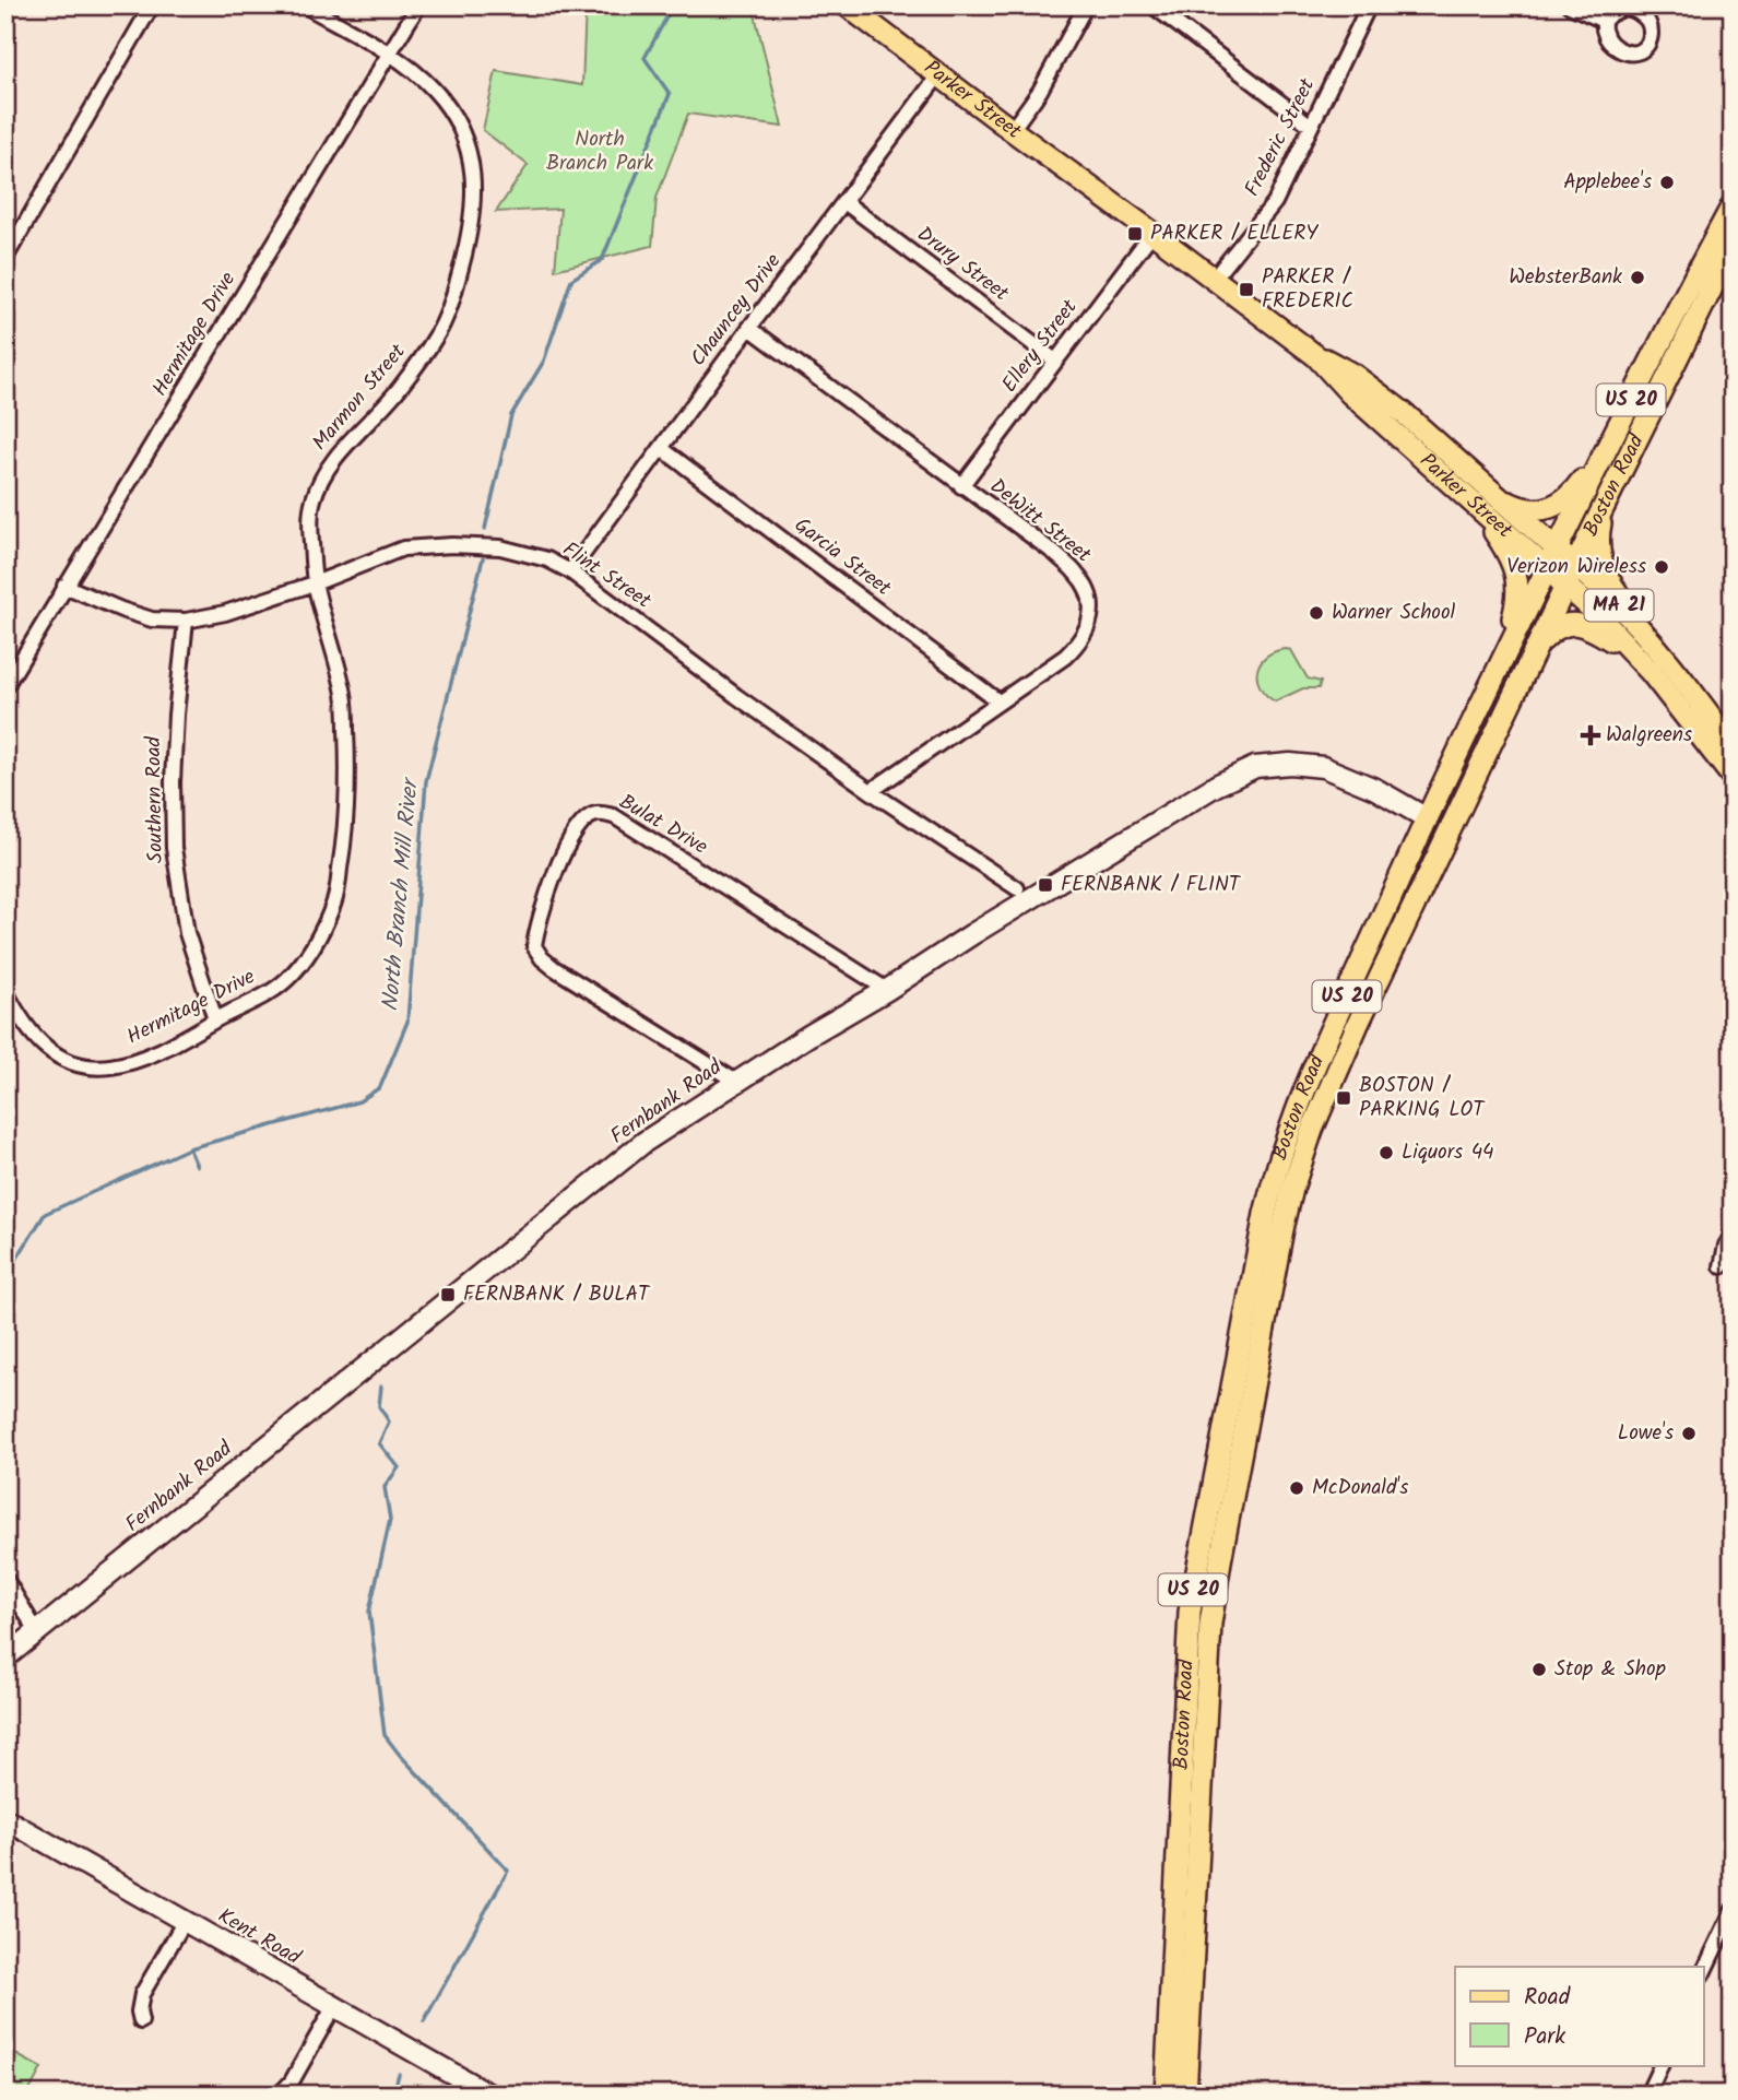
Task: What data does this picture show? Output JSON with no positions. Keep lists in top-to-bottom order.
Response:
{
  "streets": {
    "main road": [
      "Parker Street",
      "US 20",
      "Boston Road",
      "MA 21",
      "Fernbank Road",
      "Kent Road"
    ],
    "street": [
      "Frederic Street",
      "Drury Street",
      "Chauncey Drive",
      "Hermitage Drive",
      "Ellery Street",
      "Marmon Street",
      "DeWitt Street",
      "Garcia Street",
      "Flint Street",
      "Southern Road",
      "Bulat Drive"
    ]
  },
  "crossings": [
    ["Parker Street", "Frederic Street"],
    ["Parker Street", "Chauncey Drive"],
    ["Parker Street", "Ellery Street"],
    ["Parker Street", "Boston Road"],
    ["Drury Street", "Chauncey Drive"],
    ["Drury Street", "Ellery Street"],
    ["Chauncey Drive", "DeWitt Street"],
    ["Chauncey Drive", "Garcia Street"],
    ["Chauncey Drive", "Flint Street"],
    ["Hermitage Drive", "Marmon Street"],
    ["Hermitage Drive", "Flint Street"],
    ["Hermitage Drive", "Southern Road"],
    ["Ellery Street", "DeWitt Street"],
    ["Marmon Street", "Flint Street"],
    ["Boston Road", "Fernbank Road"],
    ["DeWitt Street", "Garcia Street"],
    ["DeWitt Street", "Flint Street"],
    ["Flint Street", "Southern Road"],
    ["Bulat Drive", "Fernbank Road"]
  ],
  "water": ["North Branch Mill River"],
  "parks": ["North Branch Park"],
  "places": {
    "other": [
      "Applebee's",
      "WebsterBank",
      "Verizon Wireless",
      "Warner School",
      "Liquors 44",
      "Lowe's",
      "McDonald's",
      "Stop & Shop"
    ],
    "transit": [
      "PARKER / ELLERY",
      "PARKER / FREDERIC",
      "FERNBANK / FLINT",
      "BOSTON / PARKING LOT",
      "FERNBANK / BULAT"
    ],
    "health": ["Walgreens"]
  },
  "legend": ["Road", "Park"]
}
